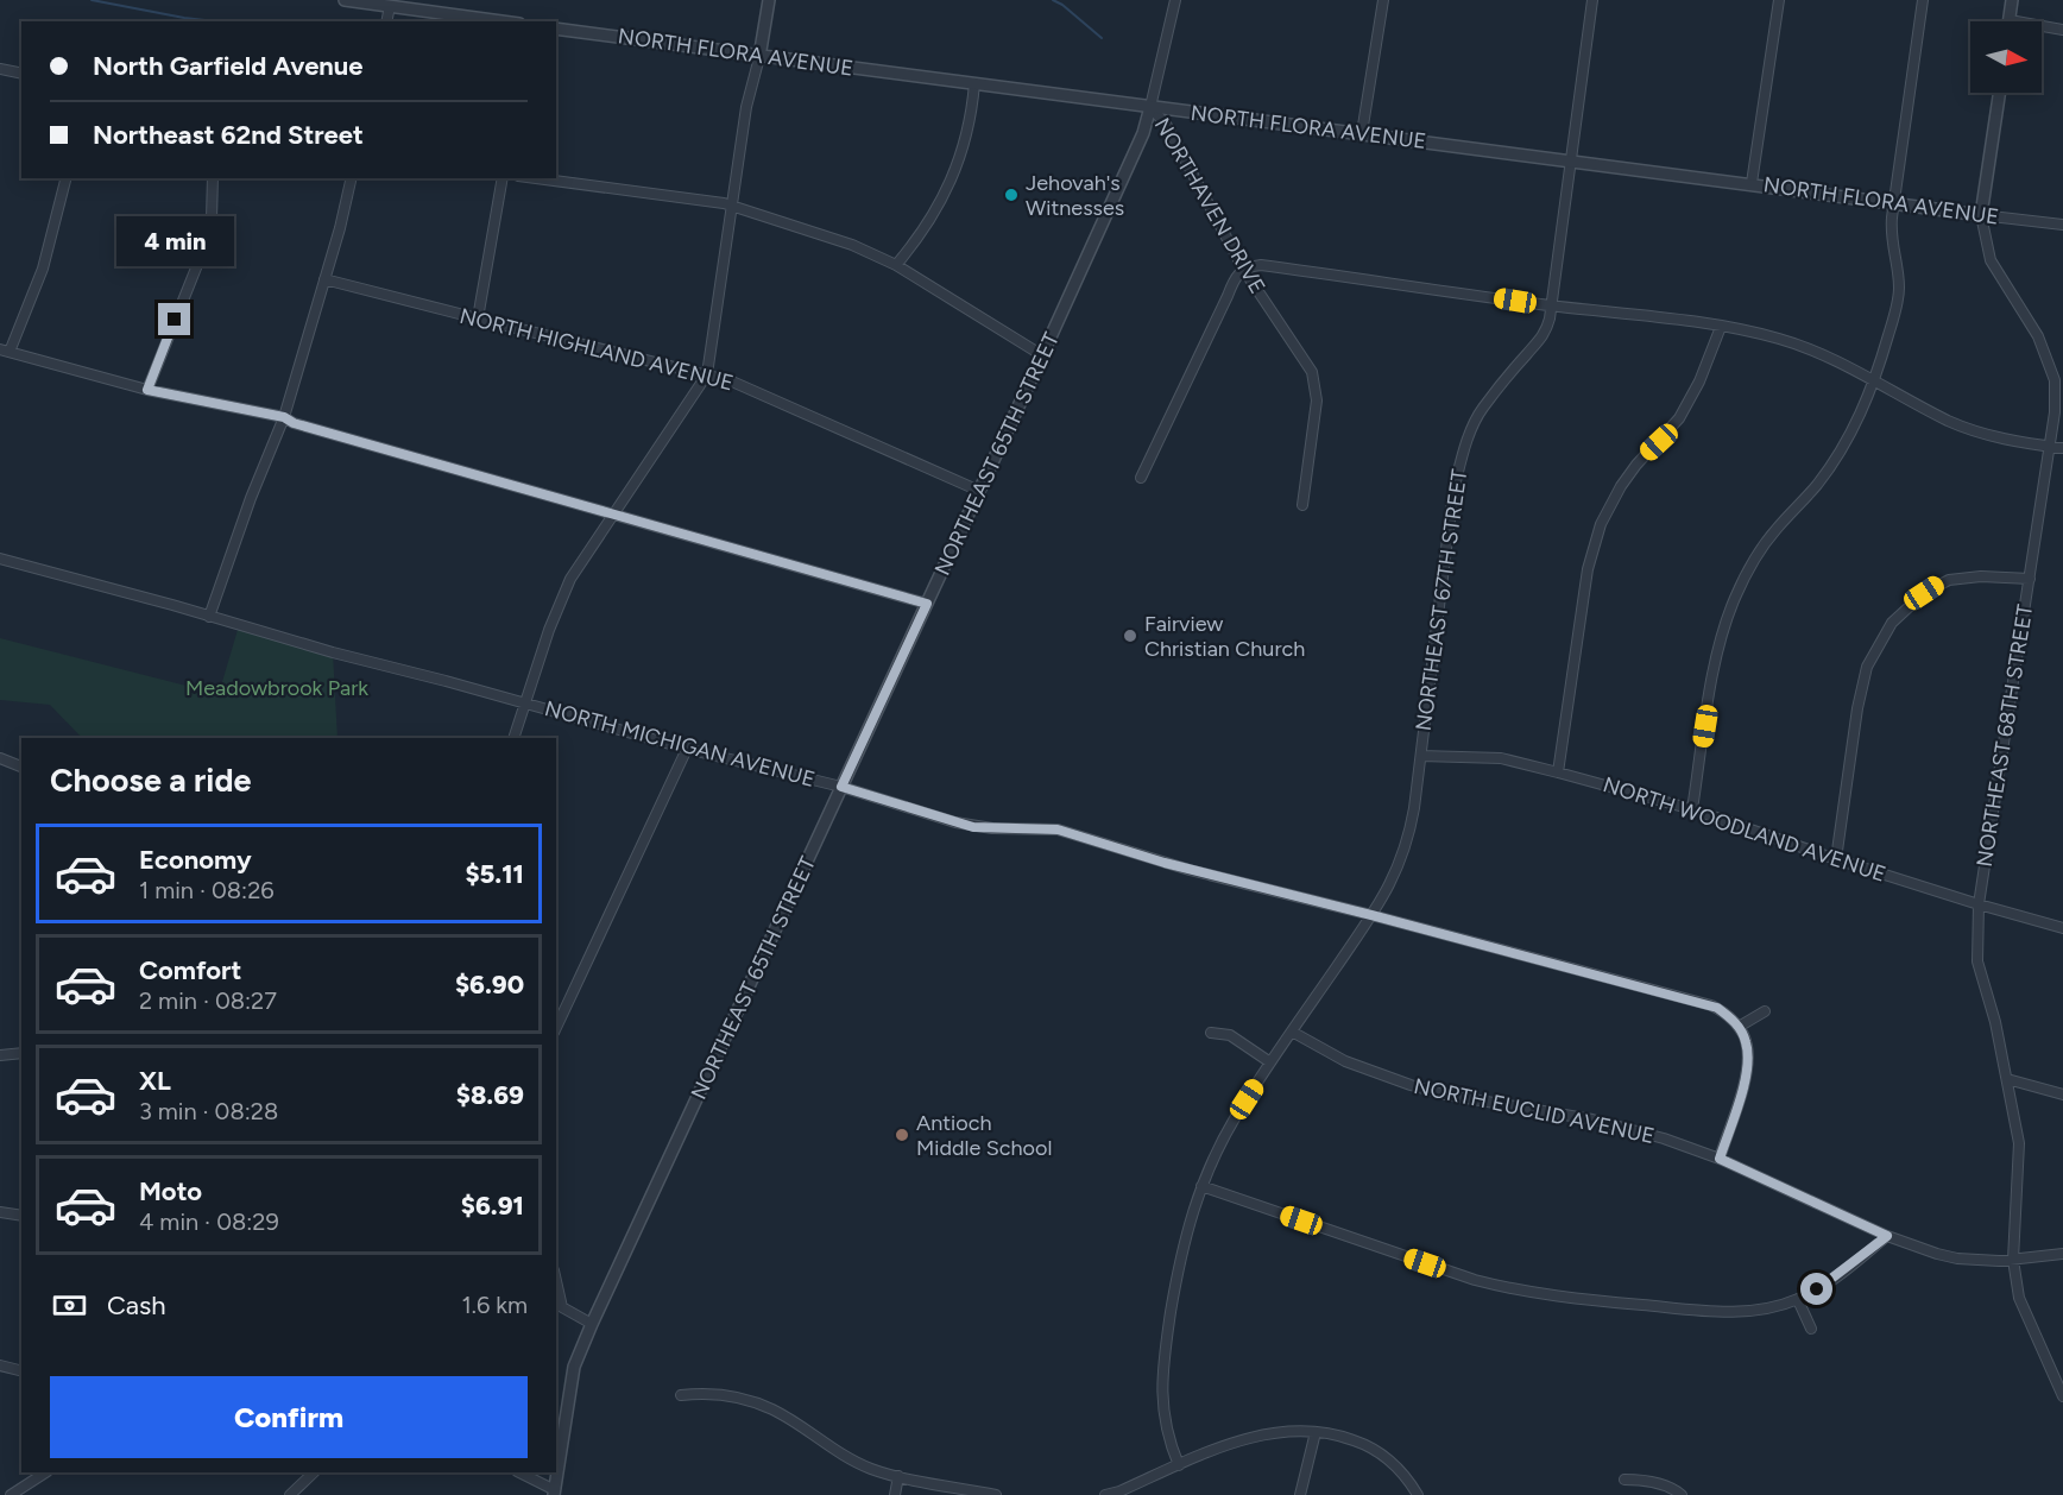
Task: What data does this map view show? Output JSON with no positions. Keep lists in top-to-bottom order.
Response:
{
  "streets": {
    "street": [
      "NORTH FLORA AVENUE",
      "NORTHAVEN DRIVE",
      "NORTH HIGHLAND AVENUE",
      "NORTHEAST 65TH STREET",
      "NORTHEAST 67TH STREET",
      "NORTHEAST 68TH STREET",
      "NORTH MICHIGAN AVENUE",
      "NORTH WOODLAND AVENUE",
      "NORTH EUCLID AVENUE"
    ]
  },
  "crossings": [
    ["NORTH FLORA AVENUE", "NORTHAVEN DRIVE"],
    ["NORTH FLORA AVENUE", "NORTHEAST 65TH STREET"],
    ["NORTH FLORA AVENUE", "NORTHEAST 67TH STREET"],
    ["NORTH FLORA AVENUE", "NORTHEAST 68TH STREET"],
    ["NORTHAVEN DRIVE", "NORTHEAST 65TH STREET"],
    ["NORTH HIGHLAND AVENUE", "NORTHEAST 65TH STREET"],
    ["NORTHEAST 65TH STREET", "NORTH MICHIGAN AVENUE"],
    ["NORTHEAST 67TH STREET", "NORTH MICHIGAN AVENUE"],
    ["NORTHEAST 67TH STREET", "NORTH WOODLAND AVENUE"],
    ["NORTHEAST 67TH STREET", "NORTH EUCLID AVENUE"],
    ["NORTHEAST 68TH STREET", "NORTH WOODLAND AVENUE"],
    ["NORTHEAST 68TH STREET", "NORTH EUCLID AVENUE"]
  ],
  "parks": ["Meadowbrook Park"],
  "places": ["Jehovah's Witnesses", "Fairview Christian Church", "Antioch Middle School"],
  "north": "right",
  "page": {
    "banner": ["North Garfield Avenue", "Northeast 62nd Street"],
    "bubble": "4 min",
    "heading": "Choose a ride",
    "list": [
      {
        "name": "Economy",
        "note": "1 min · 08:26",
        "value": "$5.11"
      },
      {
        "name": "Comfort",
        "note": "2 min · 08:27",
        "value": "$6.90"
      },
      {
        "name": "XL",
        "note": "3 min · 08:28",
        "value": "$8.69"
      },
      {
        "name": "Moto",
        "note": "4 min · 08:29",
        "value": "$6.91"
      }
    ],
    "pay": ["Cash", "1.6 km"],
    "buttons": "Confirm"
  }
}
